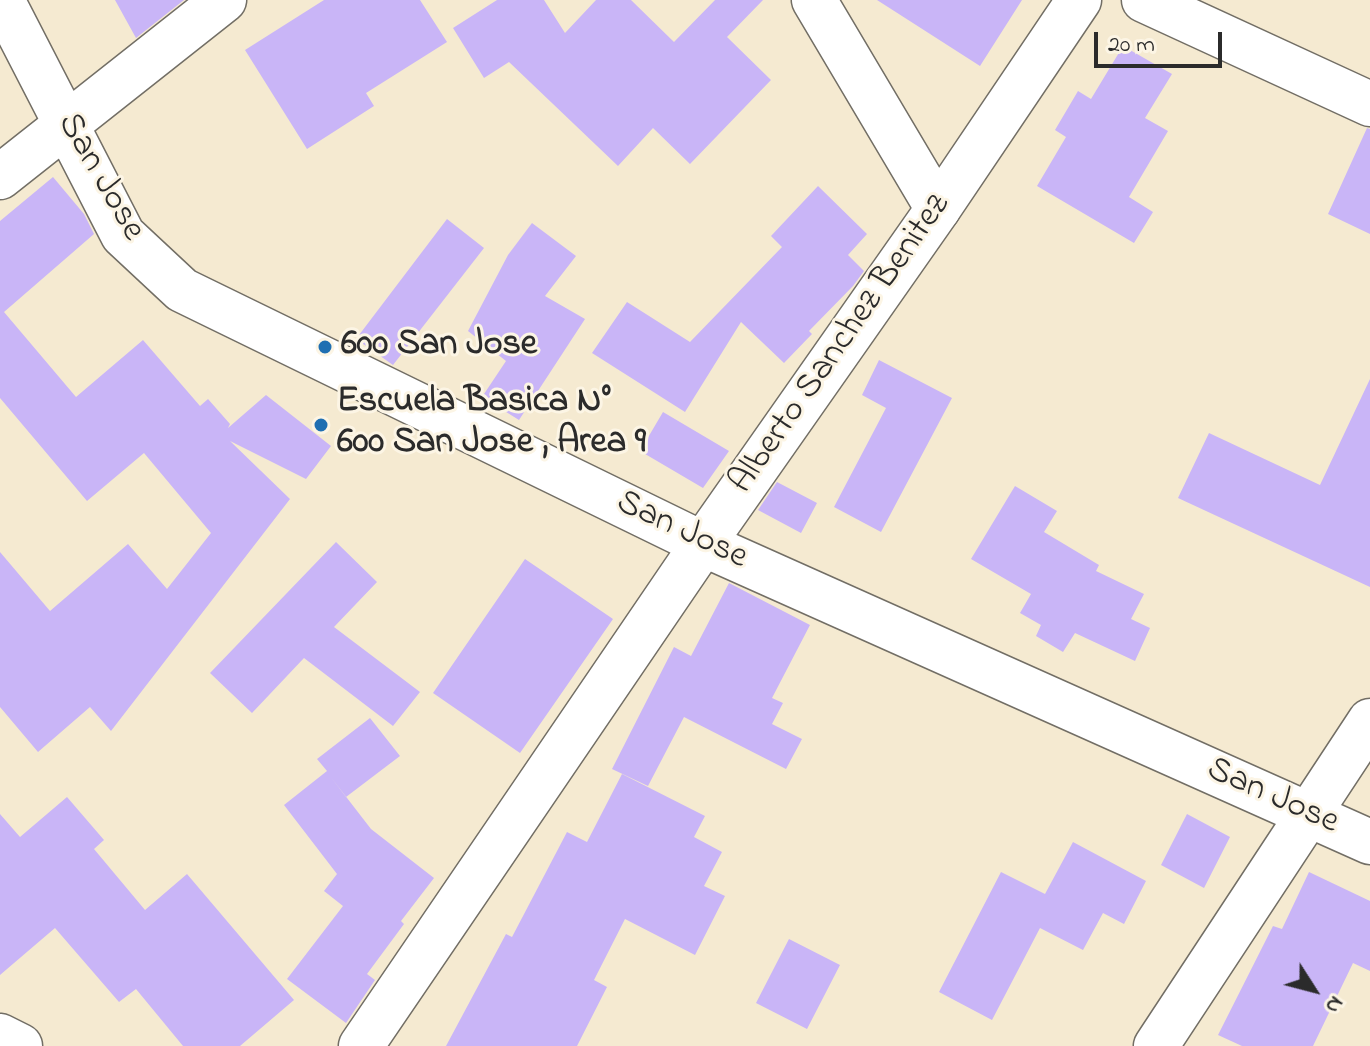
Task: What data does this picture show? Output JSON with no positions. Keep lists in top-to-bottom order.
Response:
{
  "streets": {
    "street": ["San Jose", "Alberto Sanchez Benitez"]
  },
  "crossings": [
    ["San Jose", "Alberto Sanchez Benitez"]
  ],
  "places": ["600 San Jose", "Escuela Basica N° 600 San Jose , Area 9"],
  "scale_bar": "20 m",
  "north": "bottom right"
}
